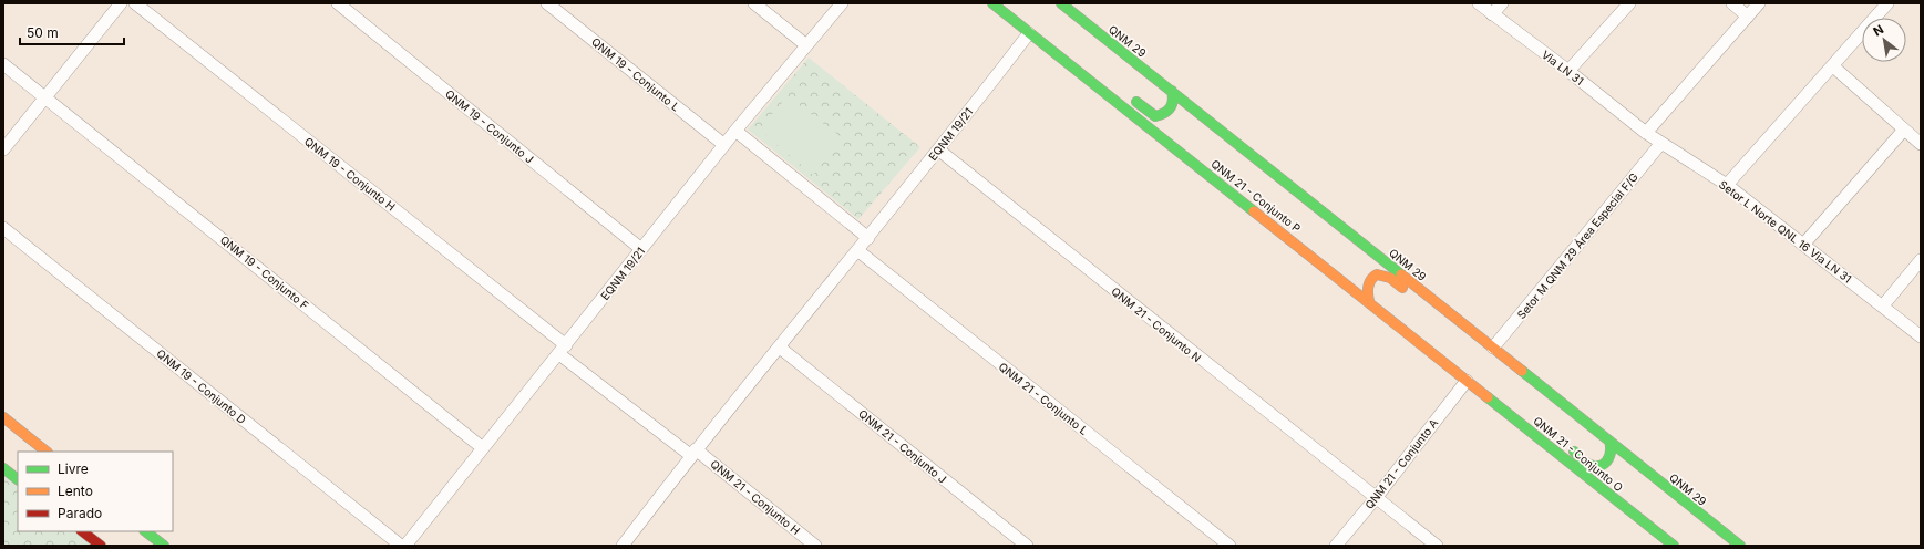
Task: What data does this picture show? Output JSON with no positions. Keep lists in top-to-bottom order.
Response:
{
  "streets": {
    "main road": ["QNM 29", "QNM 21 - Conjunto P", "QNM 21 - Conjunto O"],
    "street": [
      "Via LN 31",
      "QNM 19 - Conjunto L",
      "QNM 19 - Conjunto J",
      "EQNM 19/21",
      "QNM 19 - Conjunto H",
      "Setor L Norte QNL 16 Via LN 31",
      "Setor M QNM 29 Área Especial F/G",
      "QNM 19 - Conjunto F",
      "QNM 21 - Conjunto N",
      "QNM 19 - Conjunto D",
      "QNM 21 - Conjunto L",
      "QNM 21 - Conjunto J",
      "QNM 21 - Conjunto A",
      "QNM 21 - Conjunto H"
    ]
  },
  "crossings": [
    ["QNM 29", "Setor M QNM 29 Área Especial F/G"],
    ["Via LN 31", "Setor L Norte QNL 16 Via LN 31"],
    ["QNM 19 - Conjunto L", "EQNM 19/21"],
    ["QNM 19 - Conjunto J", "EQNM 19/21"],
    ["EQNM 19/21", "QNM 19 - Conjunto H"],
    ["EQNM 19/21", "QNM 21 - Conjunto P"],
    ["EQNM 19/21", "QNM 19 - Conjunto F"],
    ["EQNM 19/21", "QNM 21 - Conjunto N"],
    ["EQNM 19/21", "QNM 21 - Conjunto L"],
    ["EQNM 19/21", "QNM 21 - Conjunto J"],
    ["EQNM 19/21", "QNM 21 - Conjunto H"],
    ["QNM 19 - Conjunto H", "QNM 21 - Conjunto H"],
    ["QNM 21 - Conjunto P", "QNM 21 - Conjunto O"],
    ["QNM 21 - Conjunto P", "QNM 21 - Conjunto A"],
    ["Setor L Norte QNL 16 Via LN 31", "Setor M QNM 29 Área Especial F/G"],
    ["QNM 21 - Conjunto N", "QNM 21 - Conjunto A"],
    ["QNM 21 - Conjunto O", "QNM 21 - Conjunto A"]
  ],
  "legend": ["Livre", "Lento", "Parado"],
  "scale_bar": "50 m",
  "north": "top left"
}
